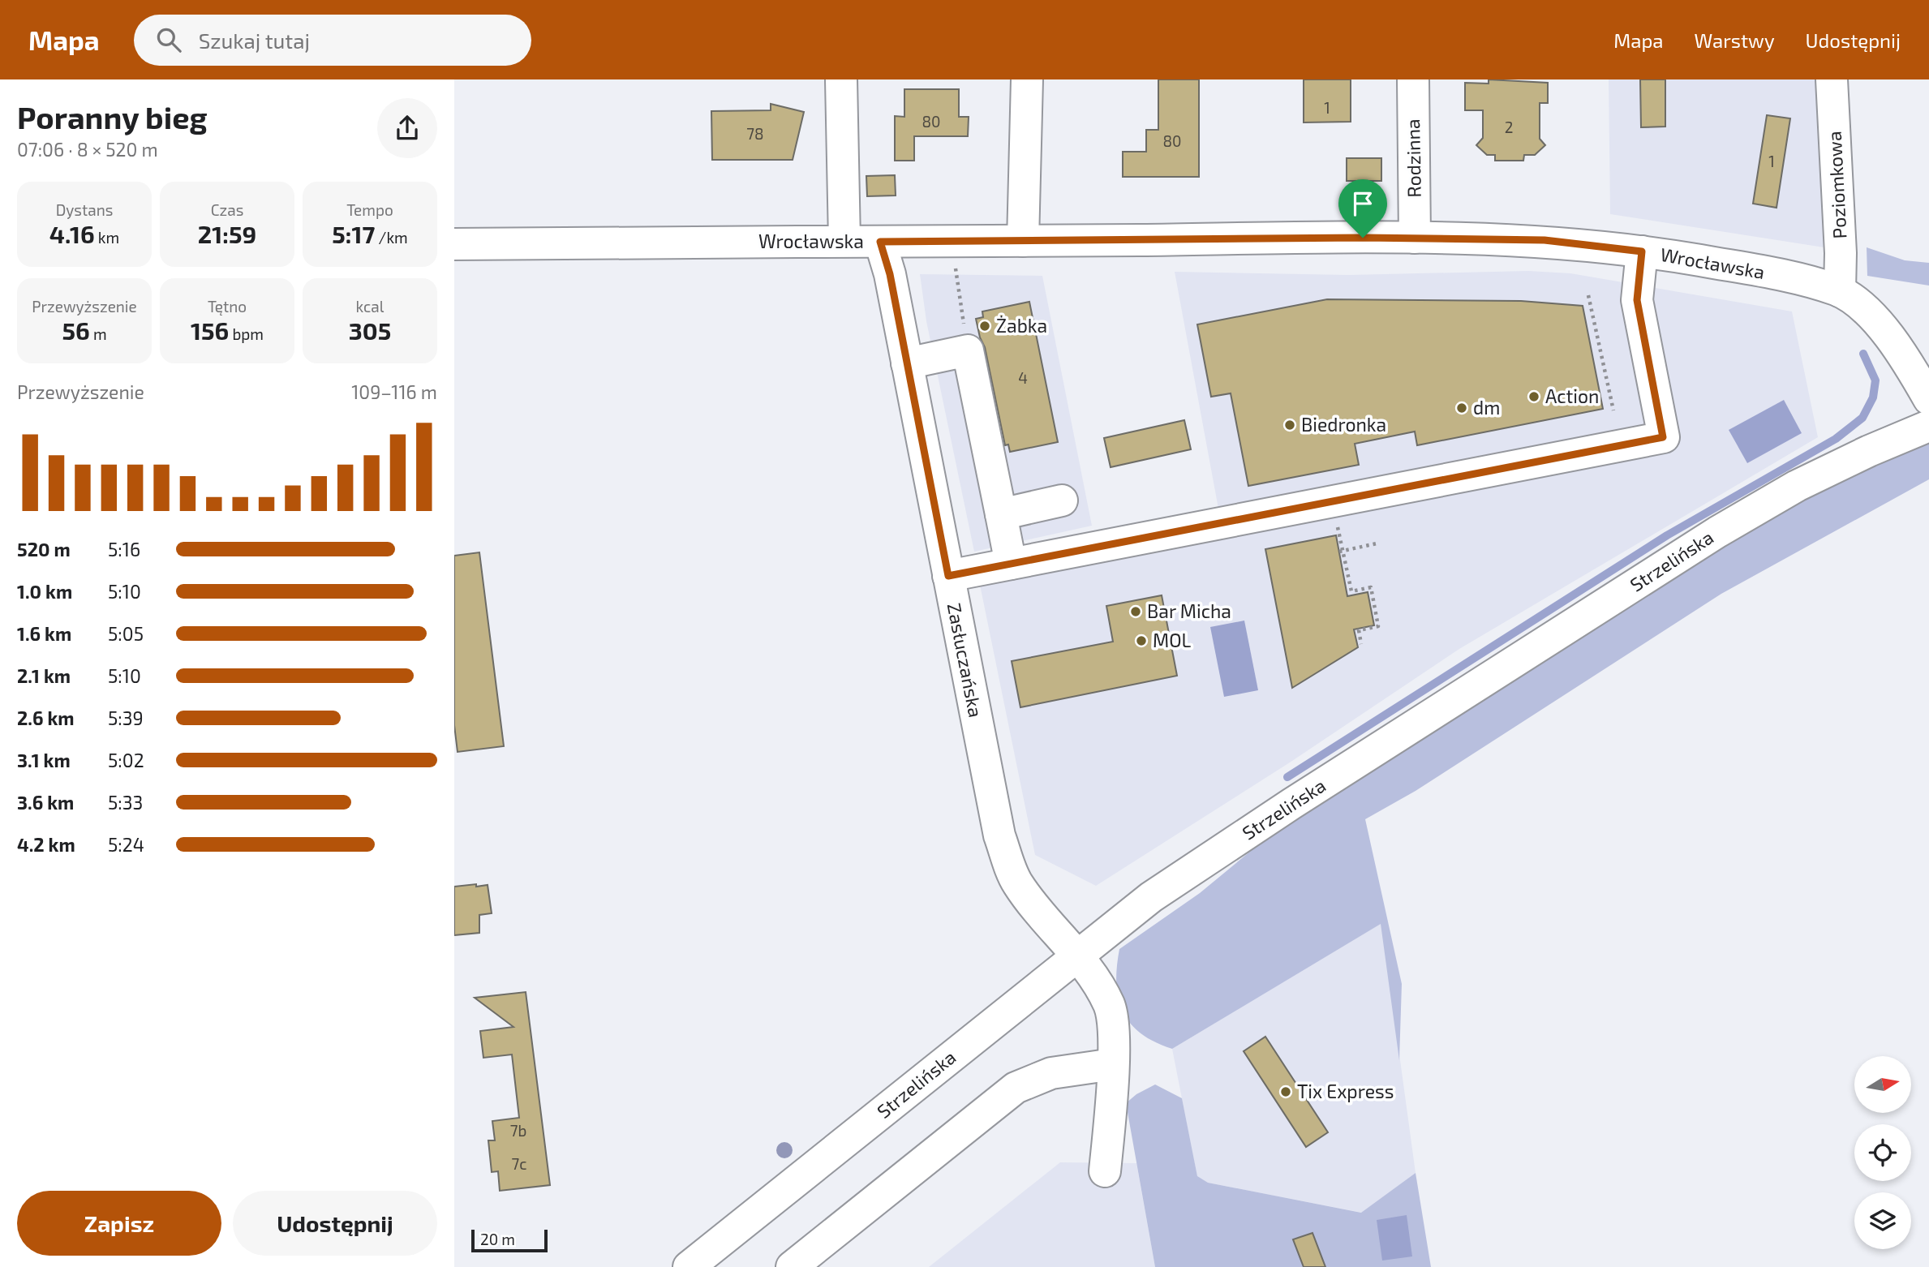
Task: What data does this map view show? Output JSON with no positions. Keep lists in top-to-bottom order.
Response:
{
  "streets": {
    "street": [
      "Rodzinna",
      "Poziomkowa",
      "Wrocławska",
      "Strzelińska",
      "Zasłuczańska"
    ]
  },
  "crossings": [
    ["Rodzinna", "Wrocławska"],
    ["Poziomkowa", "Wrocławska"],
    ["Wrocławska", "Zasłuczańska"],
    ["Strzelińska", "Zasłuczańska"]
  ],
  "places": [
    "Żabka",
    "Action",
    "dm",
    "Biedronka",
    "Bar Micha",
    "MOL",
    "Tix Express"
  ],
  "house_numbers": [
    "1",
    "80",
    "2",
    "78",
    "80",
    "1",
    "4",
    "7b",
    "7c"
  ],
  "scale_bar": "20 m",
  "north": "right",
  "page": {
    "header": "Mapa",
    "search": "Szukaj tutaj",
    "nav": ["Mapa", "Warstwy", "Udostępnij"],
    "heading": ["Poranny bieg", "07:06 · 8 × 520 m"],
    "stats": [
      ["Dystans", "4.16 km"],
      ["Czas", "21:59"],
      ["Tempo", "5:17 /km"],
      ["Przewyższenie", "56 m"],
      ["Tętno", "156 bpm"],
      ["kcal", "305"]
    ],
    "chart": ["Przewyższenie", "109–116 m"],
    "list": [
      {
        "name": "520 m",
        "note": "5:16"
      },
      {
        "name": "1.0 km",
        "note": "5:10"
      },
      {
        "name": "1.6 km",
        "note": "5:05"
      },
      {
        "name": "2.1 km",
        "note": "5:10"
      },
      {
        "name": "2.6 km",
        "note": "5:39"
      },
      {
        "name": "3.1 km",
        "note": "5:02"
      },
      {
        "name": "3.6 km",
        "note": "5:33"
      },
      {
        "name": "4.2 km",
        "note": "5:24"
      }
    ],
    "buttons": ["Zapisz", "Udostępnij"],
    "scale": "20 m"
  }
}
